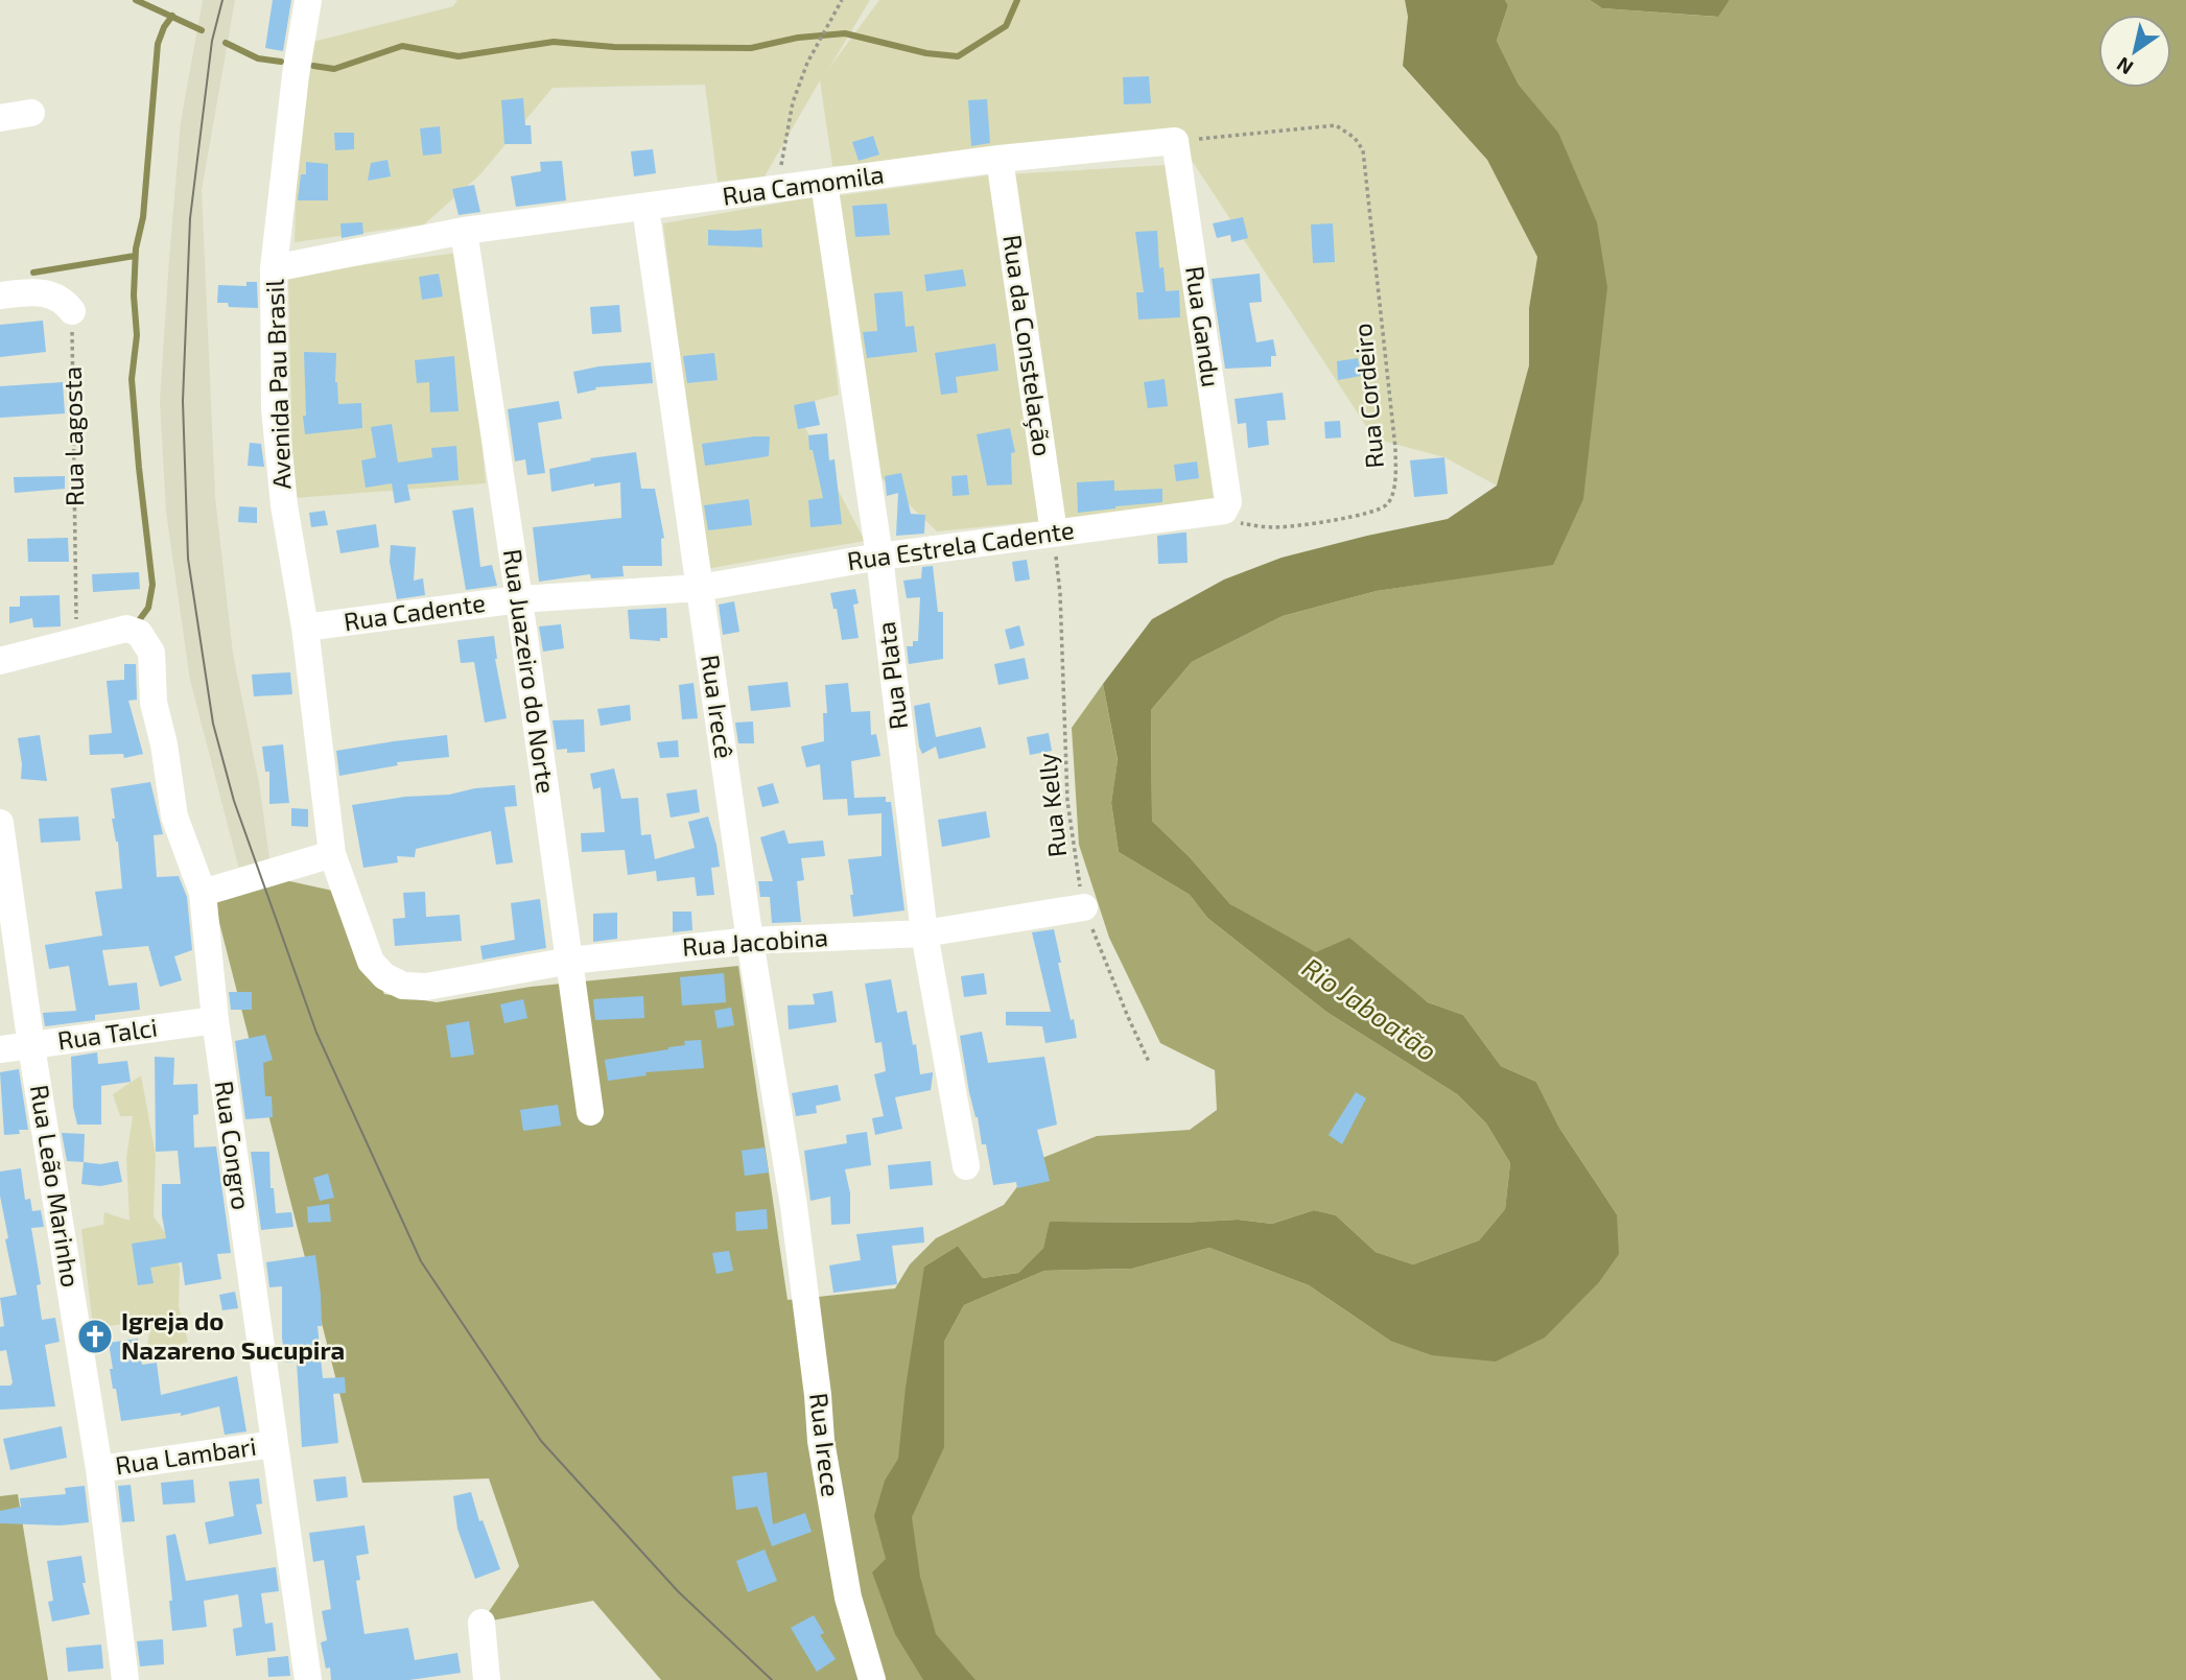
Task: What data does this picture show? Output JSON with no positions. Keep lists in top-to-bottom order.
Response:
{
  "streets": {
    "street": [
      "Rua Camomila",
      "Rua Gandu",
      "Rua da Constelação",
      "Avenida Pau Brasil",
      "Rua Estrela Cadente",
      "Rua Cadente",
      "Rua Juazeiro do Norte",
      "Rua Plata",
      "Rua Irecê",
      "Rua Jacobina",
      "Rua Talci",
      "Rua Congro",
      "Rua Leão Marinho",
      "Rua Irece",
      "Rua Lambari"
    ],
    "path": ["Rua Cordeiro", "Rua Lagosta", "Rua Kelly"]
  },
  "crossings": [
    ["Rua Camomila", "Rua Gandu"],
    ["Rua Camomila", "Rua da Constelação"],
    ["Rua Camomila", "Avenida Pau Brasil"],
    ["Rua Camomila", "Rua Cordeiro"],
    ["Rua Camomila", "Rua Juazeiro do Norte"],
    ["Rua Camomila", "Rua Plata"],
    ["Rua Camomila", "Rua Irecê"],
    ["Rua Gandu", "Rua Cordeiro"],
    ["Rua Gandu", "Rua Estrela Cadente"],
    ["Rua da Constelação", "Rua Estrela Cadente"],
    ["Rua da Constelação", "Rua Kelly"],
    ["Avenida Pau Brasil", "Rua Cadente"],
    ["Avenida Pau Brasil", "Rua Jacobina"],
    ["Rua Cordeiro", "Rua Estrela Cadente"],
    ["Rua Lagosta", "Rua Congro"],
    ["Rua Estrela Cadente", "Rua Cadente"],
    ["Rua Estrela Cadente", "Rua Plata"],
    ["Rua Estrela Cadente", "Rua Irecê"],
    ["Rua Estrela Cadente", "Rua Kelly"],
    ["Rua Cadente", "Rua Juazeiro do Norte"],
    ["Rua Cadente", "Rua Irecê"],
    ["Rua Juazeiro do Norte", "Rua Jacobina"],
    ["Rua Plata", "Rua Jacobina"],
    ["Rua Irecê", "Rua Jacobina"],
    ["Rua Irecê", "Rua Irece"],
    ["Rua Kelly", "Rua Jacobina"],
    ["Rua Talci", "Rua Congro"],
    ["Rua Talci", "Rua Leão Marinho"],
    ["Rua Congro", "Rua Lambari"],
    ["Rua Leão Marinho", "Rua Lambari"]
  ],
  "water": ["Rio Jaboatão"],
  "places": {
    "church": ["Igreja do Nazareno Sucupira"]
  },
  "north": "bottom left"
}
